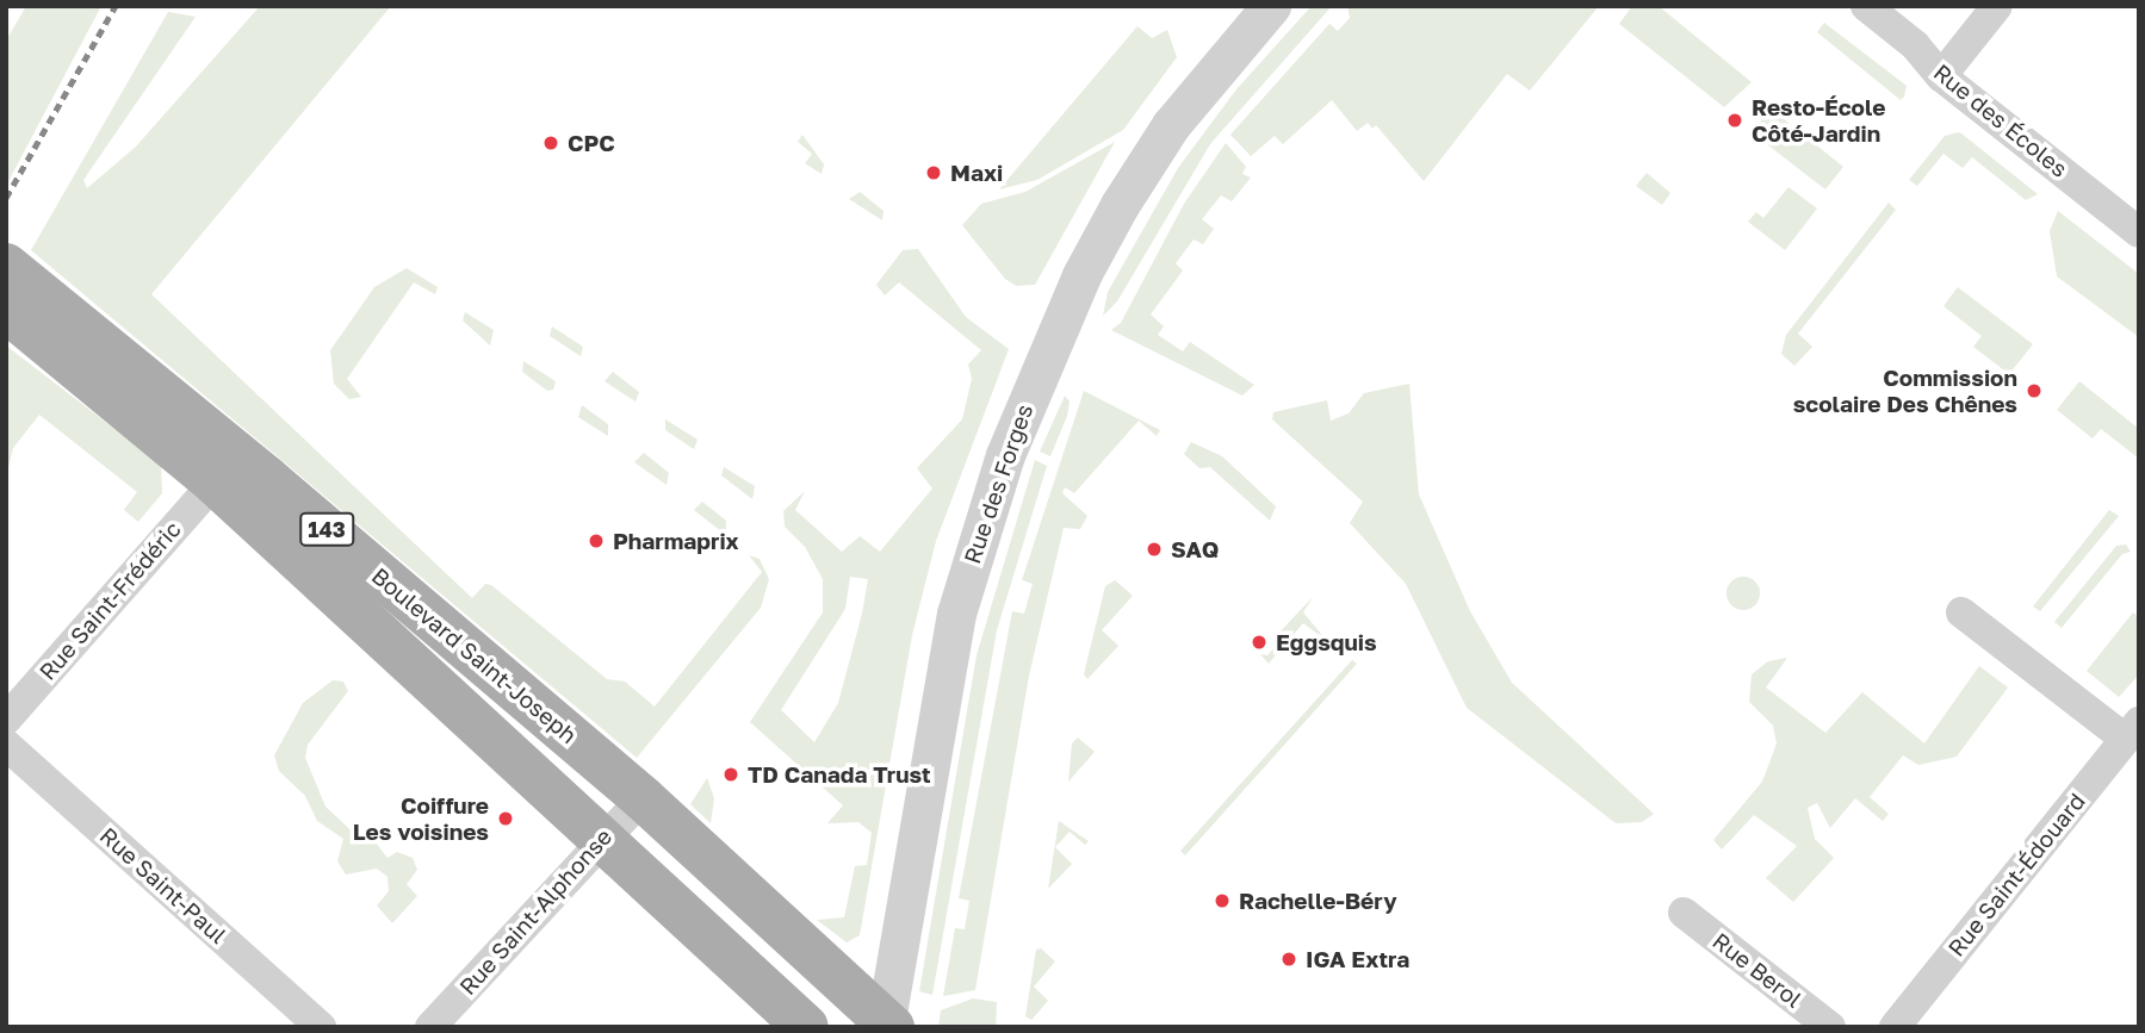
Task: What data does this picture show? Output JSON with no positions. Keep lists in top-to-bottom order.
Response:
{
  "streets": {
    "main road": ["143", "Boulevard Saint-Joseph"],
    "street": [
      "Rue des Écoles",
      "Rue des Forges",
      "Rue Saint-Frédéric",
      "Rue Saint-Édouard",
      "Rue Saint-Paul",
      "Rue Saint-Alphonse",
      "Rue Berol"
    ]
  },
  "crossings": [
    ["Rue des Forges", "Boulevard Saint-Joseph"],
    ["Rue Saint-Frédéric", "Boulevard Saint-Joseph"],
    ["Boulevard Saint-Joseph", "Rue Saint-Alphonse"]
  ],
  "places": [
    "Resto-École Côté-Jardin",
    "CPC",
    "Maxi",
    "Commission scolaire Des Chênes",
    "Pharmaprix",
    "SAQ",
    "Eggsquis",
    "TD Canada Trust",
    "Coiffure Les voisines",
    "Rachelle-Béry",
    "IGA Extra"
  ]
}
